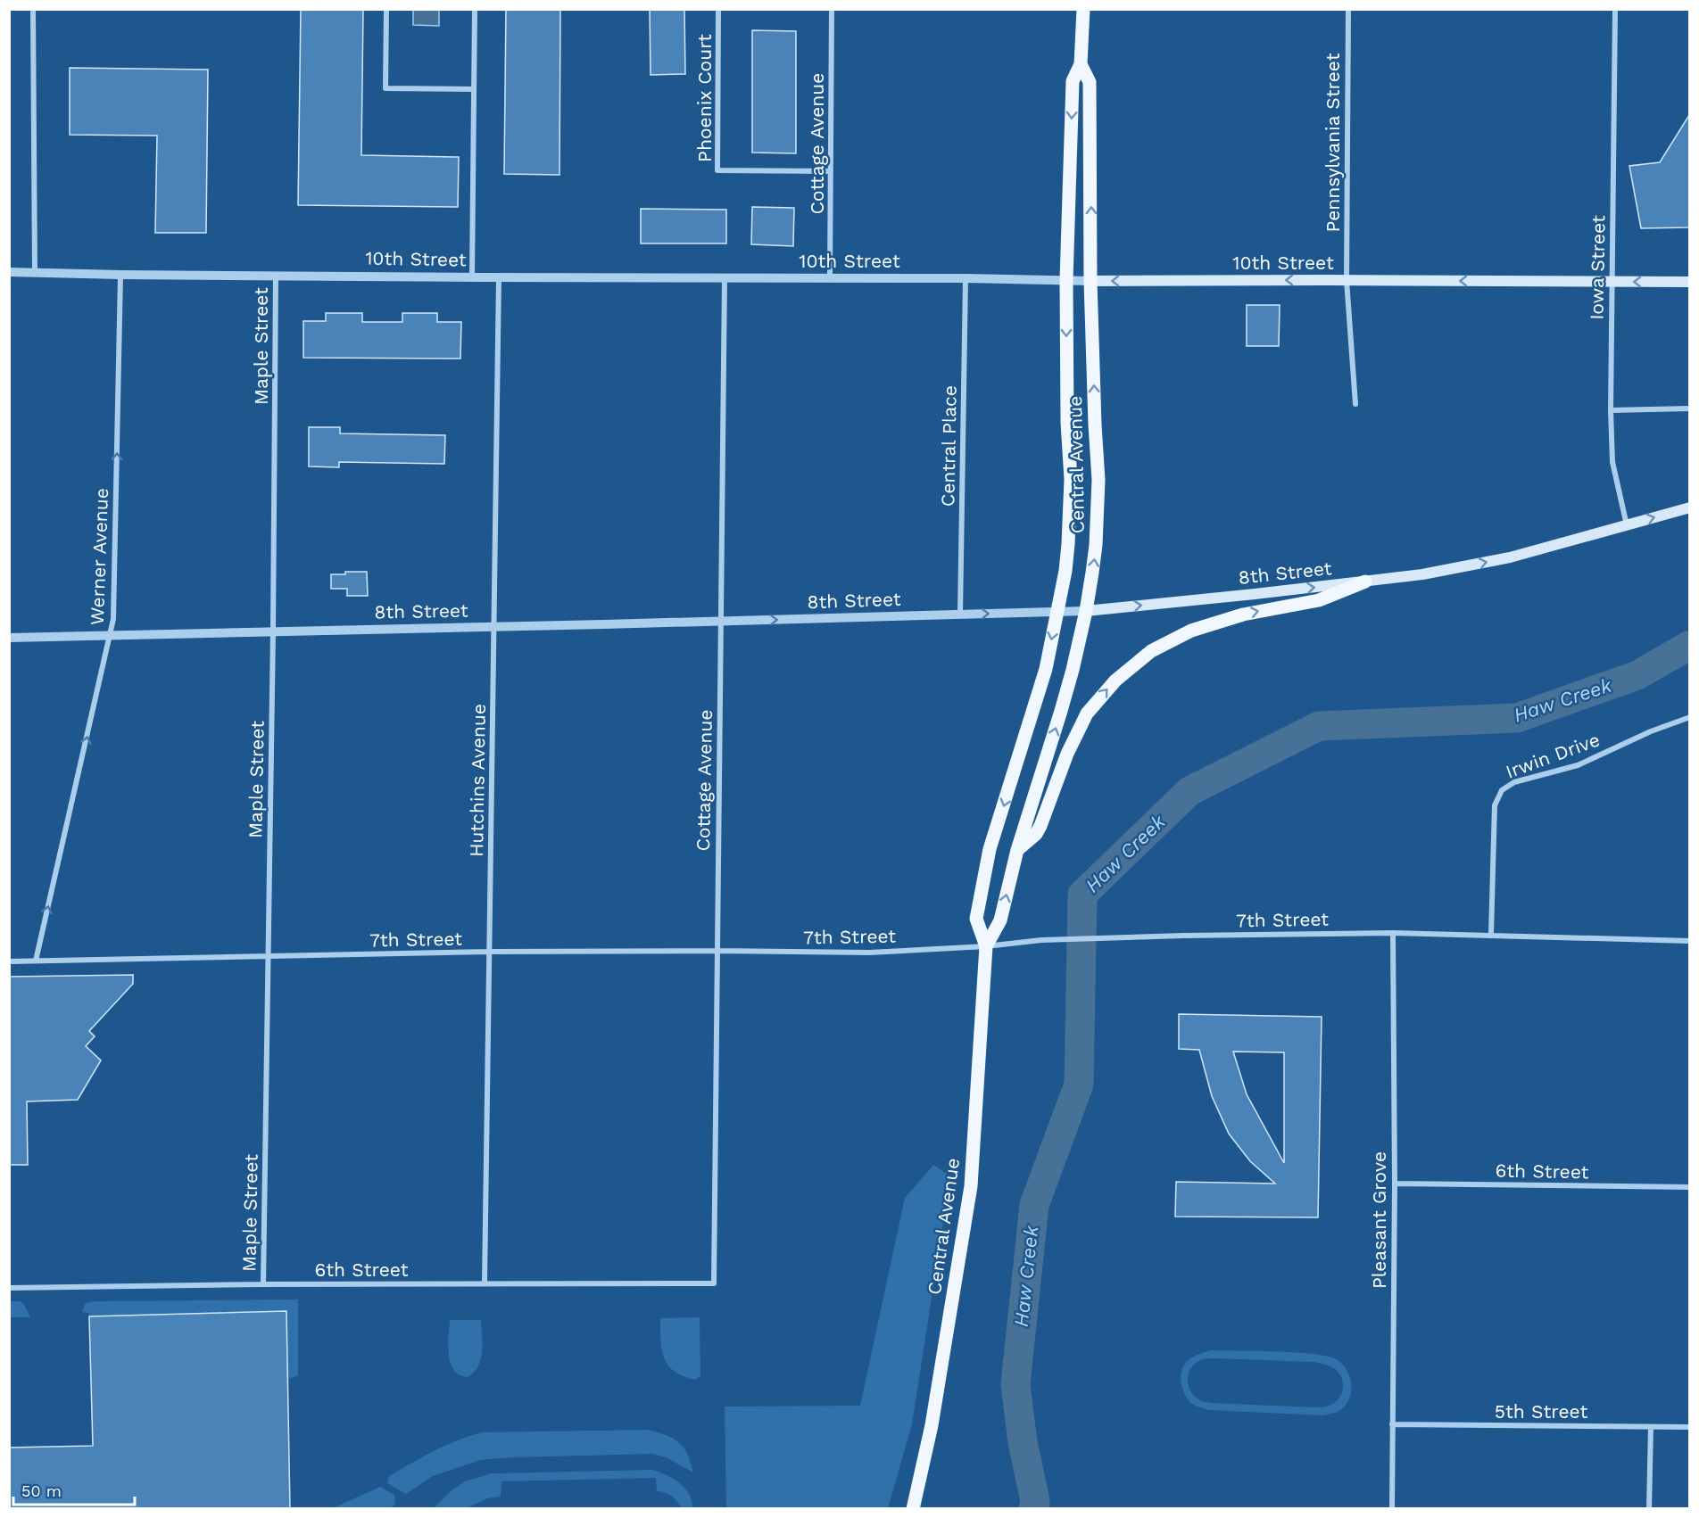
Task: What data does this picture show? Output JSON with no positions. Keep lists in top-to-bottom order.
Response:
{
  "streets": {
    "main road": ["10th Street", "Central Avenue", "8th Street"],
    "street": [
      "Phoenix Court",
      "Pennsylvania Street",
      "Cottage Avenue",
      "Iowa Street",
      "Maple Street",
      "Central Place",
      "Werner Avenue",
      "Irwin Drive",
      "Hutchins Avenue",
      "7th Street",
      "6th Street",
      "Pleasant Grove",
      "5th Street"
    ]
  },
  "crossings": [
    ["Phoenix Court", "Cottage Avenue"],
    ["Pennsylvania Street", "10th Street"],
    ["Cottage Avenue", "10th Street"],
    ["Cottage Avenue", "8th Street"],
    ["Cottage Avenue", "7th Street"],
    ["Cottage Avenue", "6th Street"],
    ["10th Street", "Iowa Street"],
    ["10th Street", "Maple Street"],
    ["10th Street", "Central Place"],
    ["10th Street", "Central Avenue"],
    ["10th Street", "Werner Avenue"],
    ["10th Street", "Hutchins Avenue"],
    ["Iowa Street", "8th Street"],
    ["Maple Street", "8th Street"],
    ["Maple Street", "7th Street"],
    ["Maple Street", "6th Street"],
    ["Central Place", "8th Street"],
    ["Central Avenue", "8th Street"],
    ["Central Avenue", "7th Street"],
    ["Werner Avenue", "8th Street"],
    ["Werner Avenue", "7th Street"],
    ["8th Street", "Hutchins Avenue"],
    ["Irwin Drive", "7th Street"],
    ["Hutchins Avenue", "7th Street"],
    ["Hutchins Avenue", "6th Street"],
    ["7th Street", "Pleasant Grove"],
    ["6th Street", "Pleasant Grove"],
    ["Pleasant Grove", "5th Street"]
  ],
  "one_way": ["10th Street", "Werner Avenue", "8th Street"],
  "water": ["Haw Creek"],
  "scale_bar": "50 m"
}
